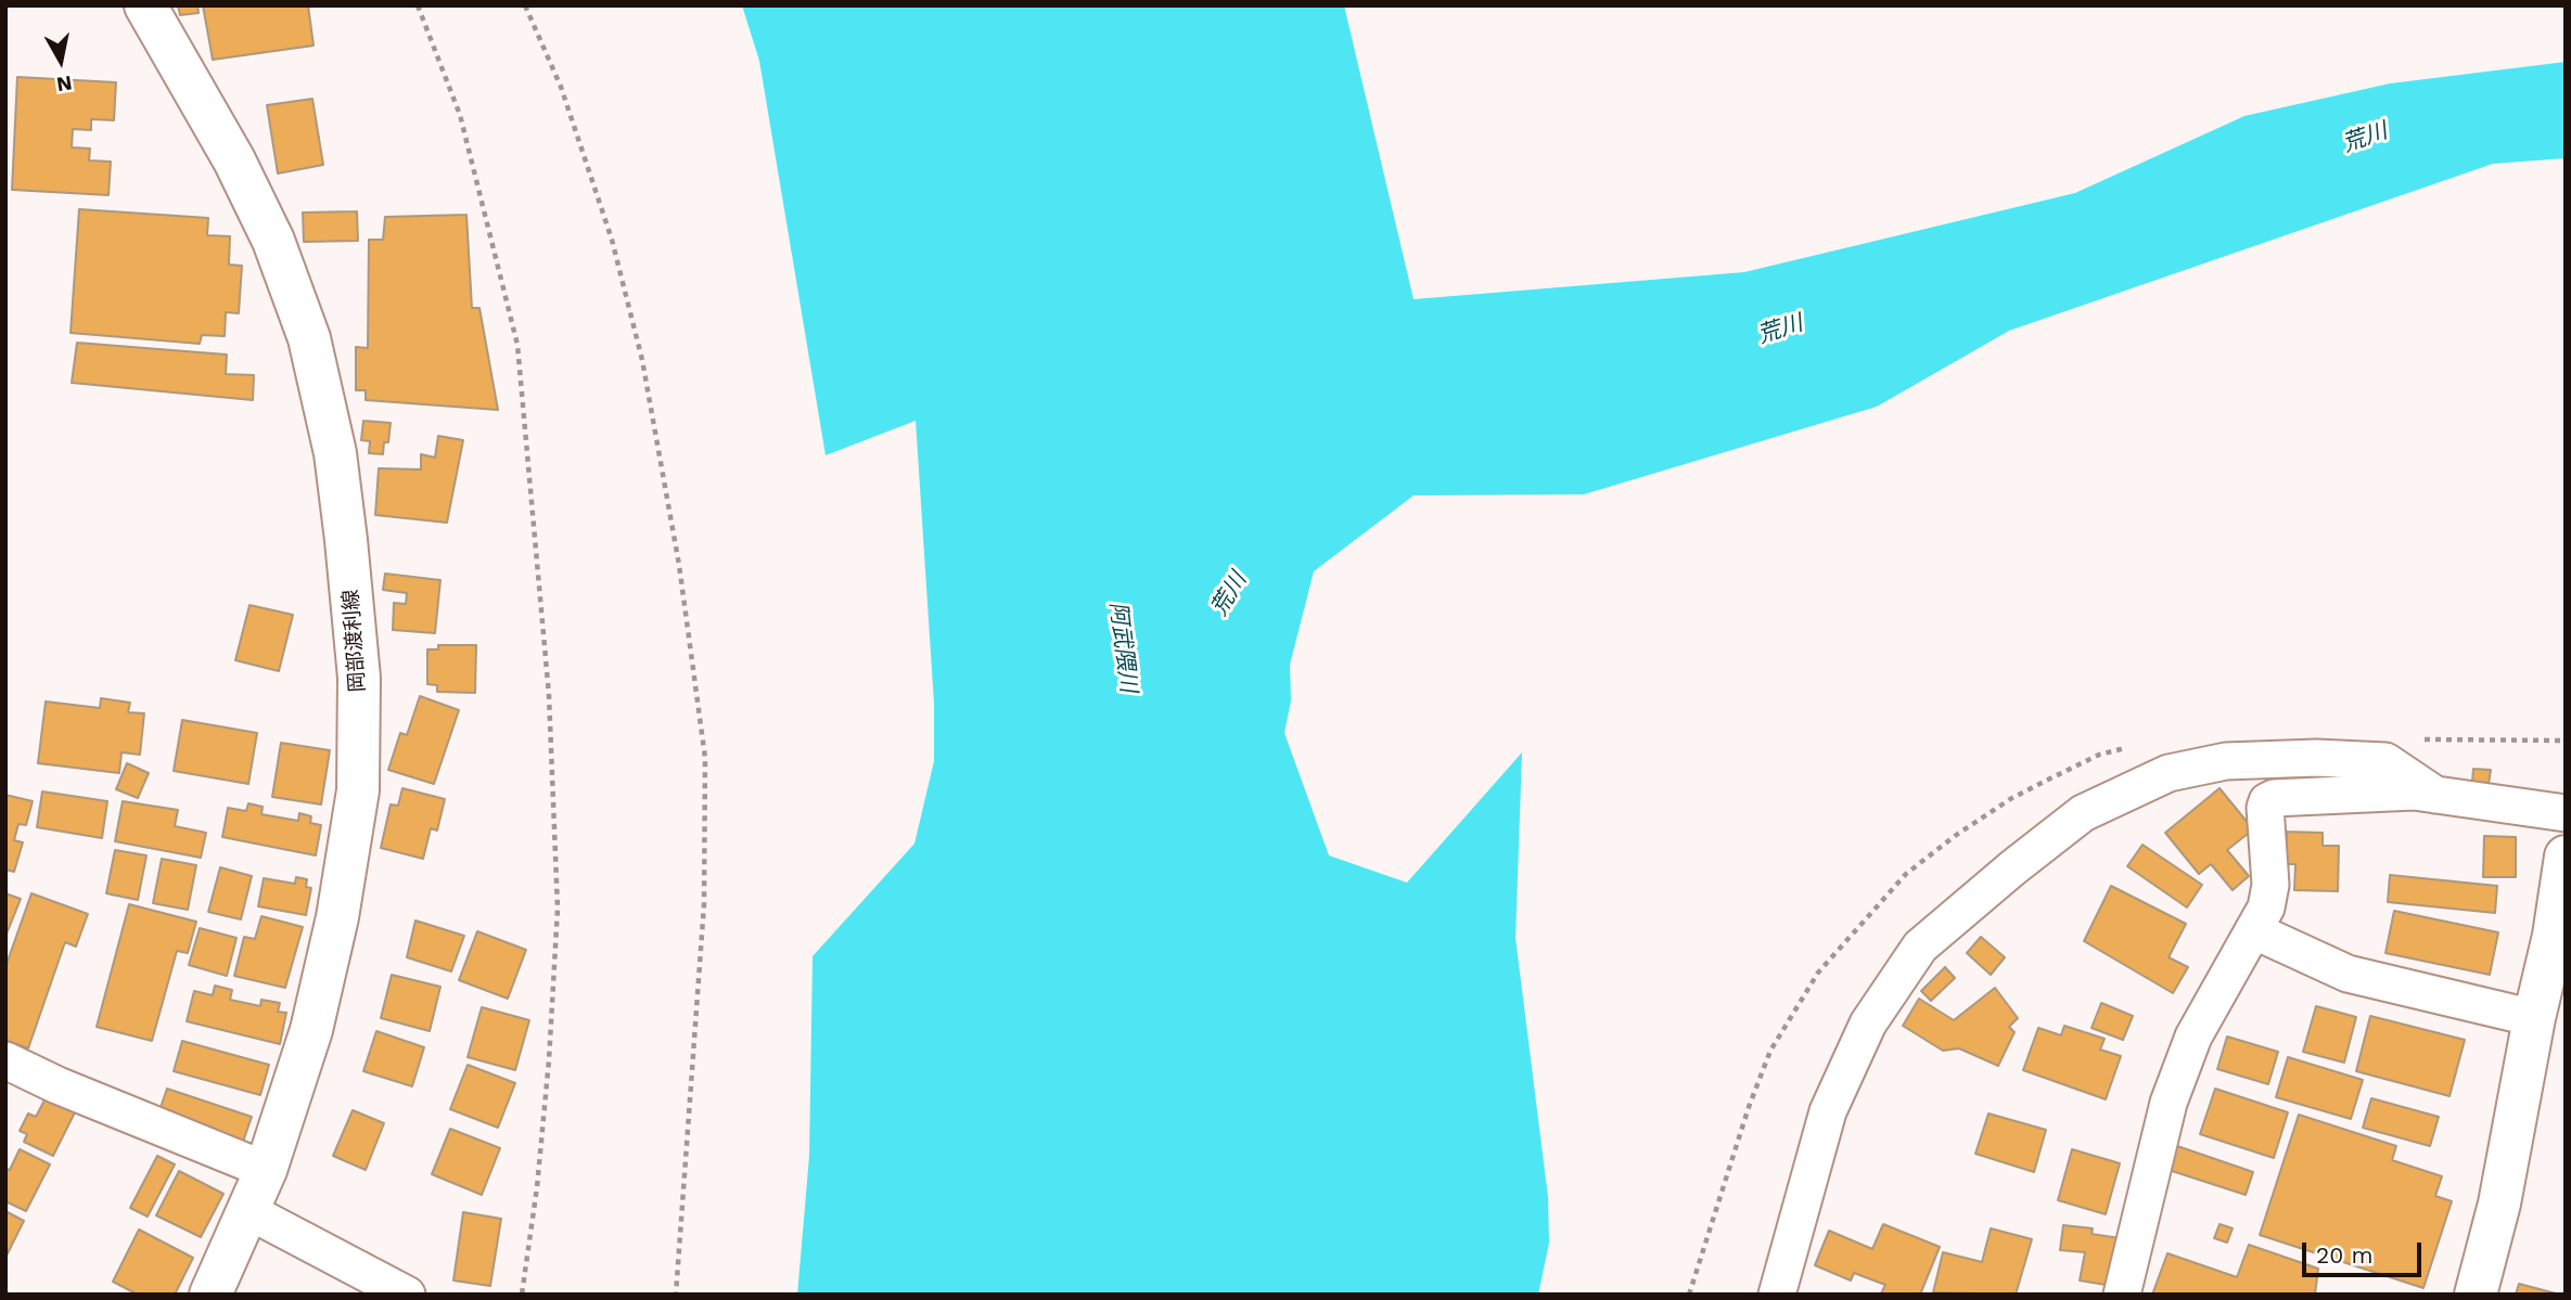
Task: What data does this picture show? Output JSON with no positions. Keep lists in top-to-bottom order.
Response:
{
  "streets": {
    "main road": ["岡部渡利線"]
  },
  "water": ["荒川", "阿武隈川"],
  "scale_bar": "20 m",
  "north": "bottom"
}
